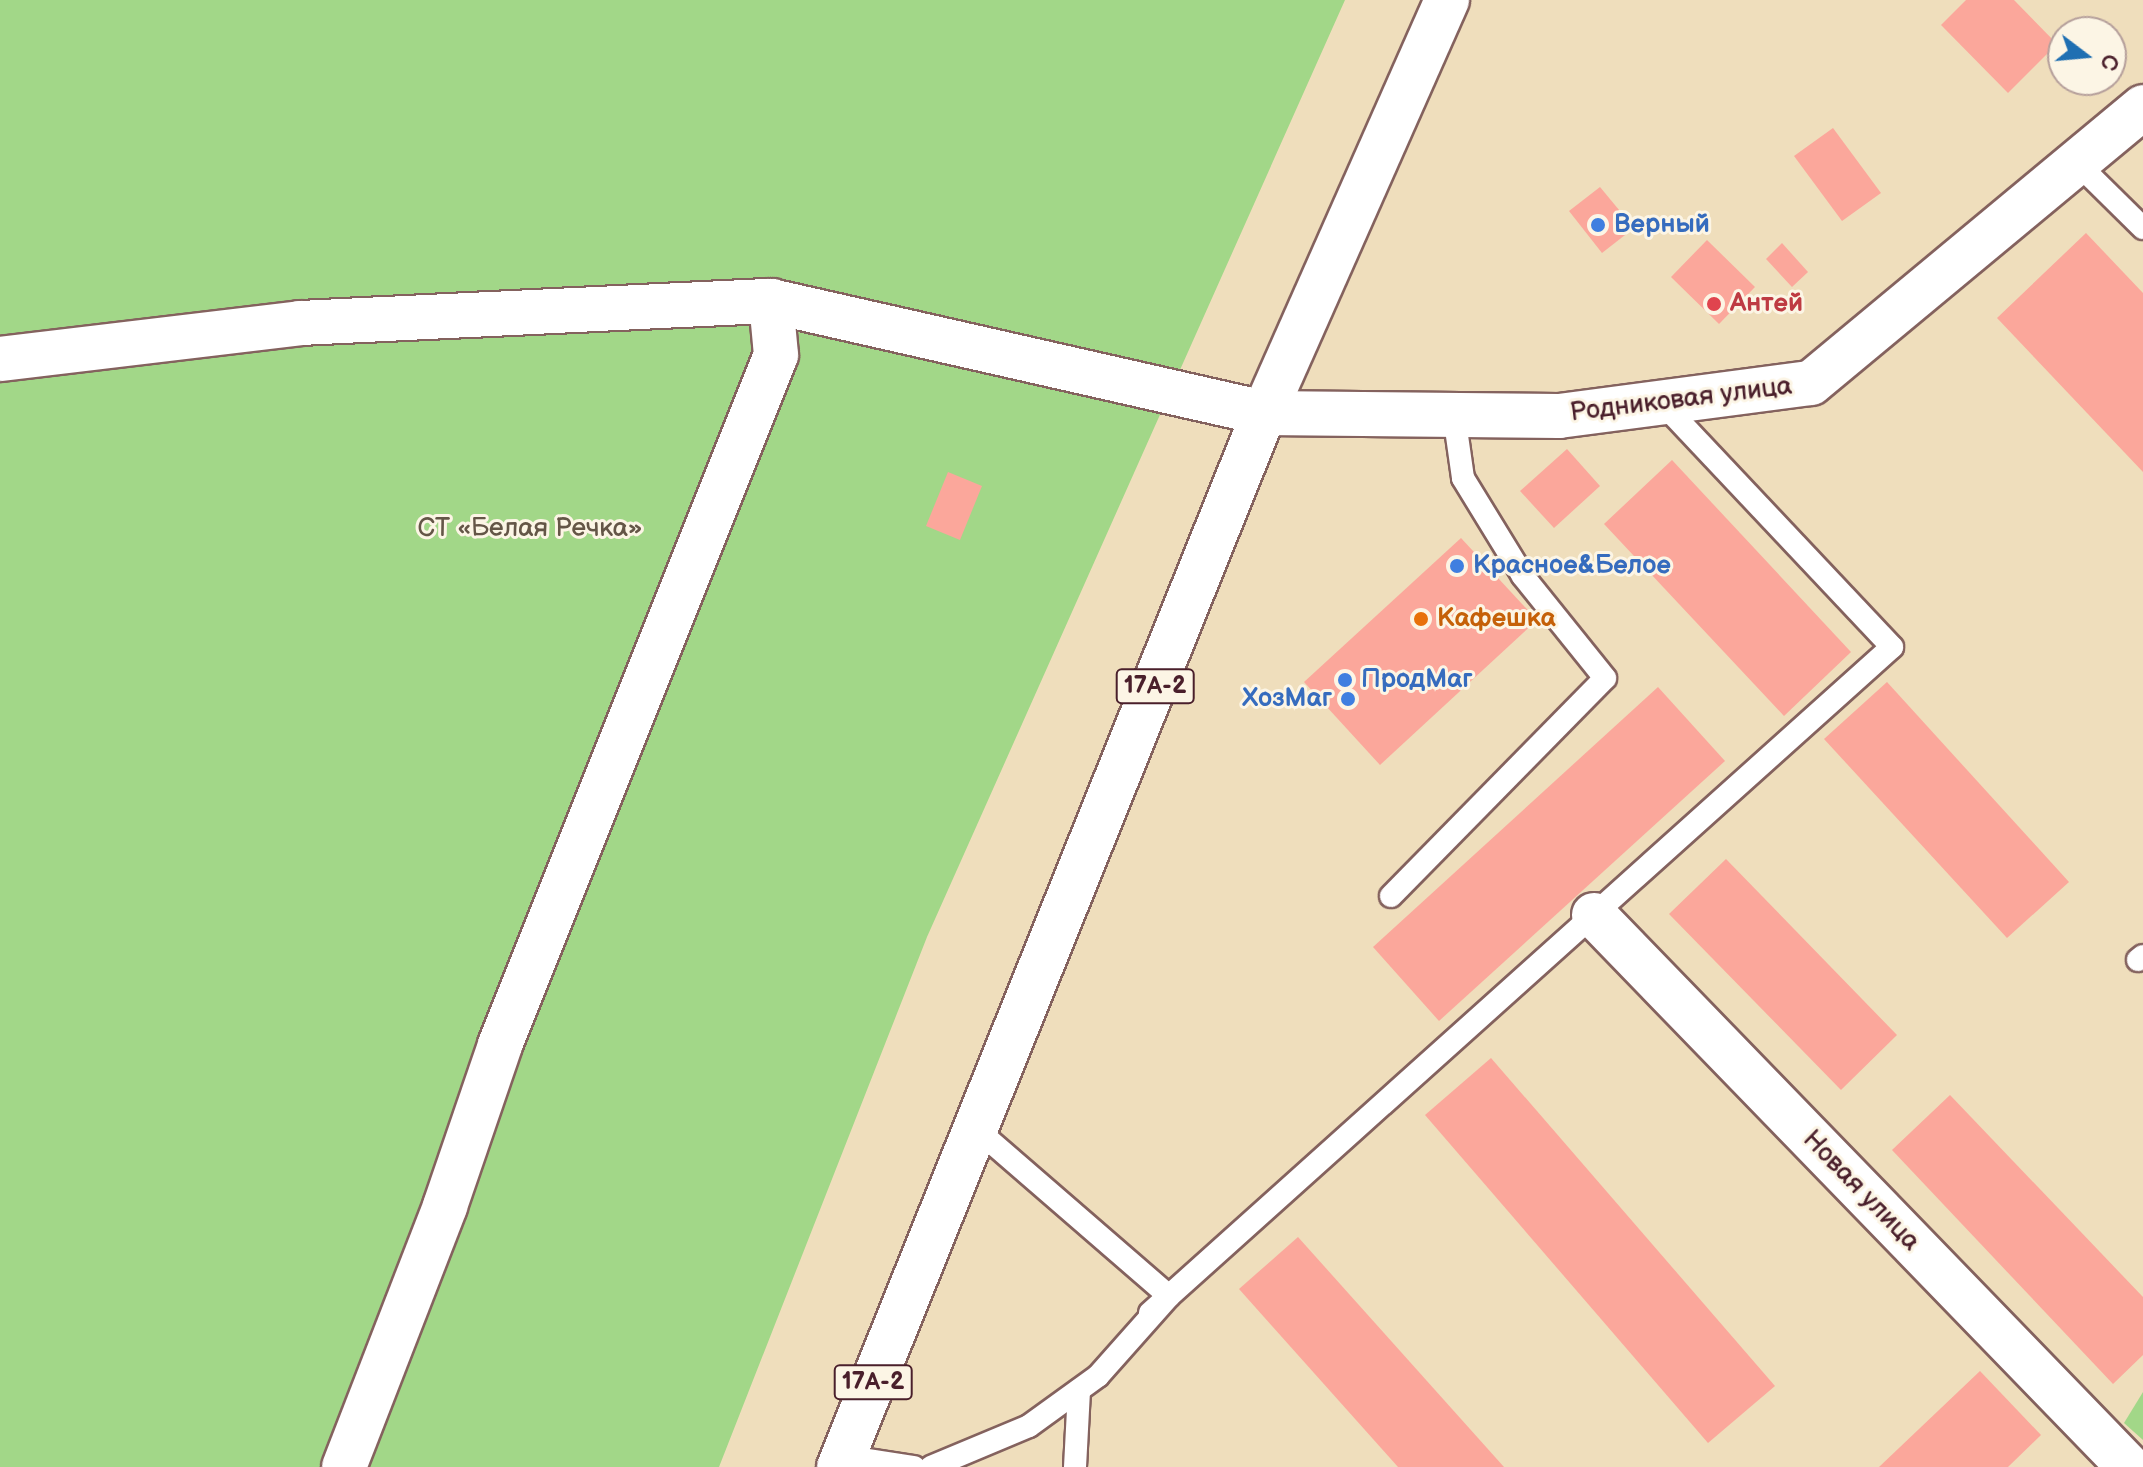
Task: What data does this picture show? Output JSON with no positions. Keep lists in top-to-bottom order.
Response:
{
  "streets": {
    "street": ["Родниковая улица", "17А-2", "Новая улица"]
  },
  "crossings": [
    ["Родниковая улица", "17А-2"]
  ],
  "parks": ["СТ «Белая Речка»"],
  "places": [
    "Верный",
    "Антей",
    "Красное&Белое",
    "Кафешка",
    "ПродМаг",
    "ХозМаг"
  ],
  "north": "right"
}
